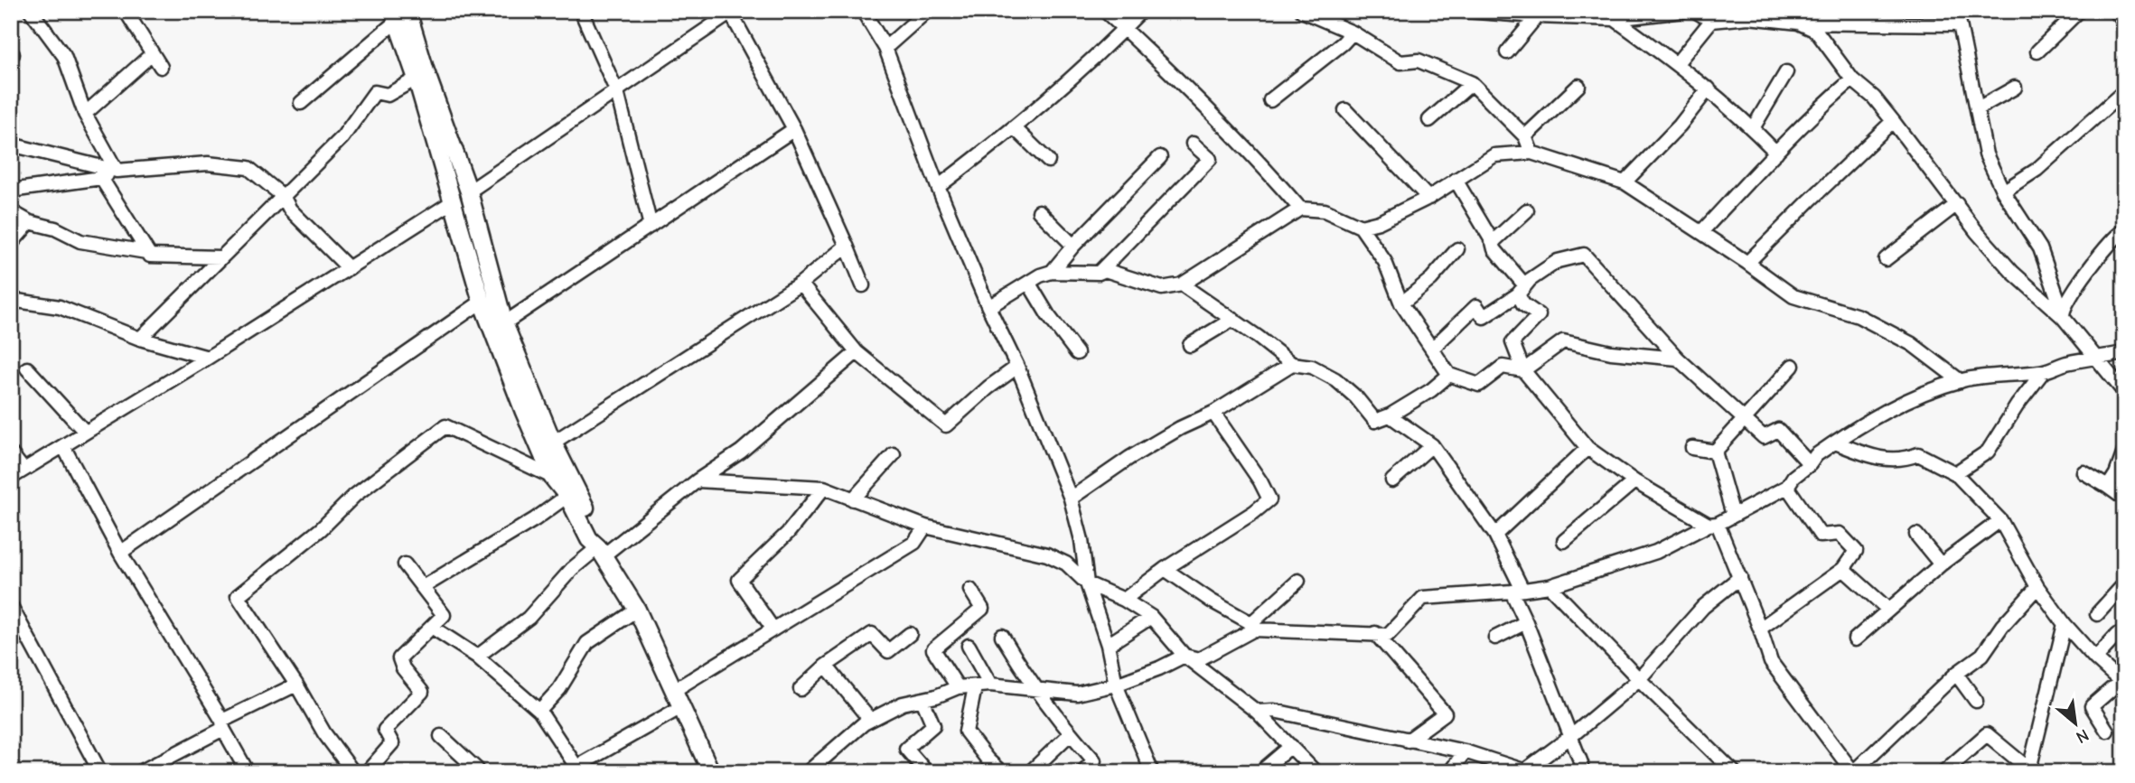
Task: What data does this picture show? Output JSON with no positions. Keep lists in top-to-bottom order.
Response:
{
  "north": "bottom right"
}
